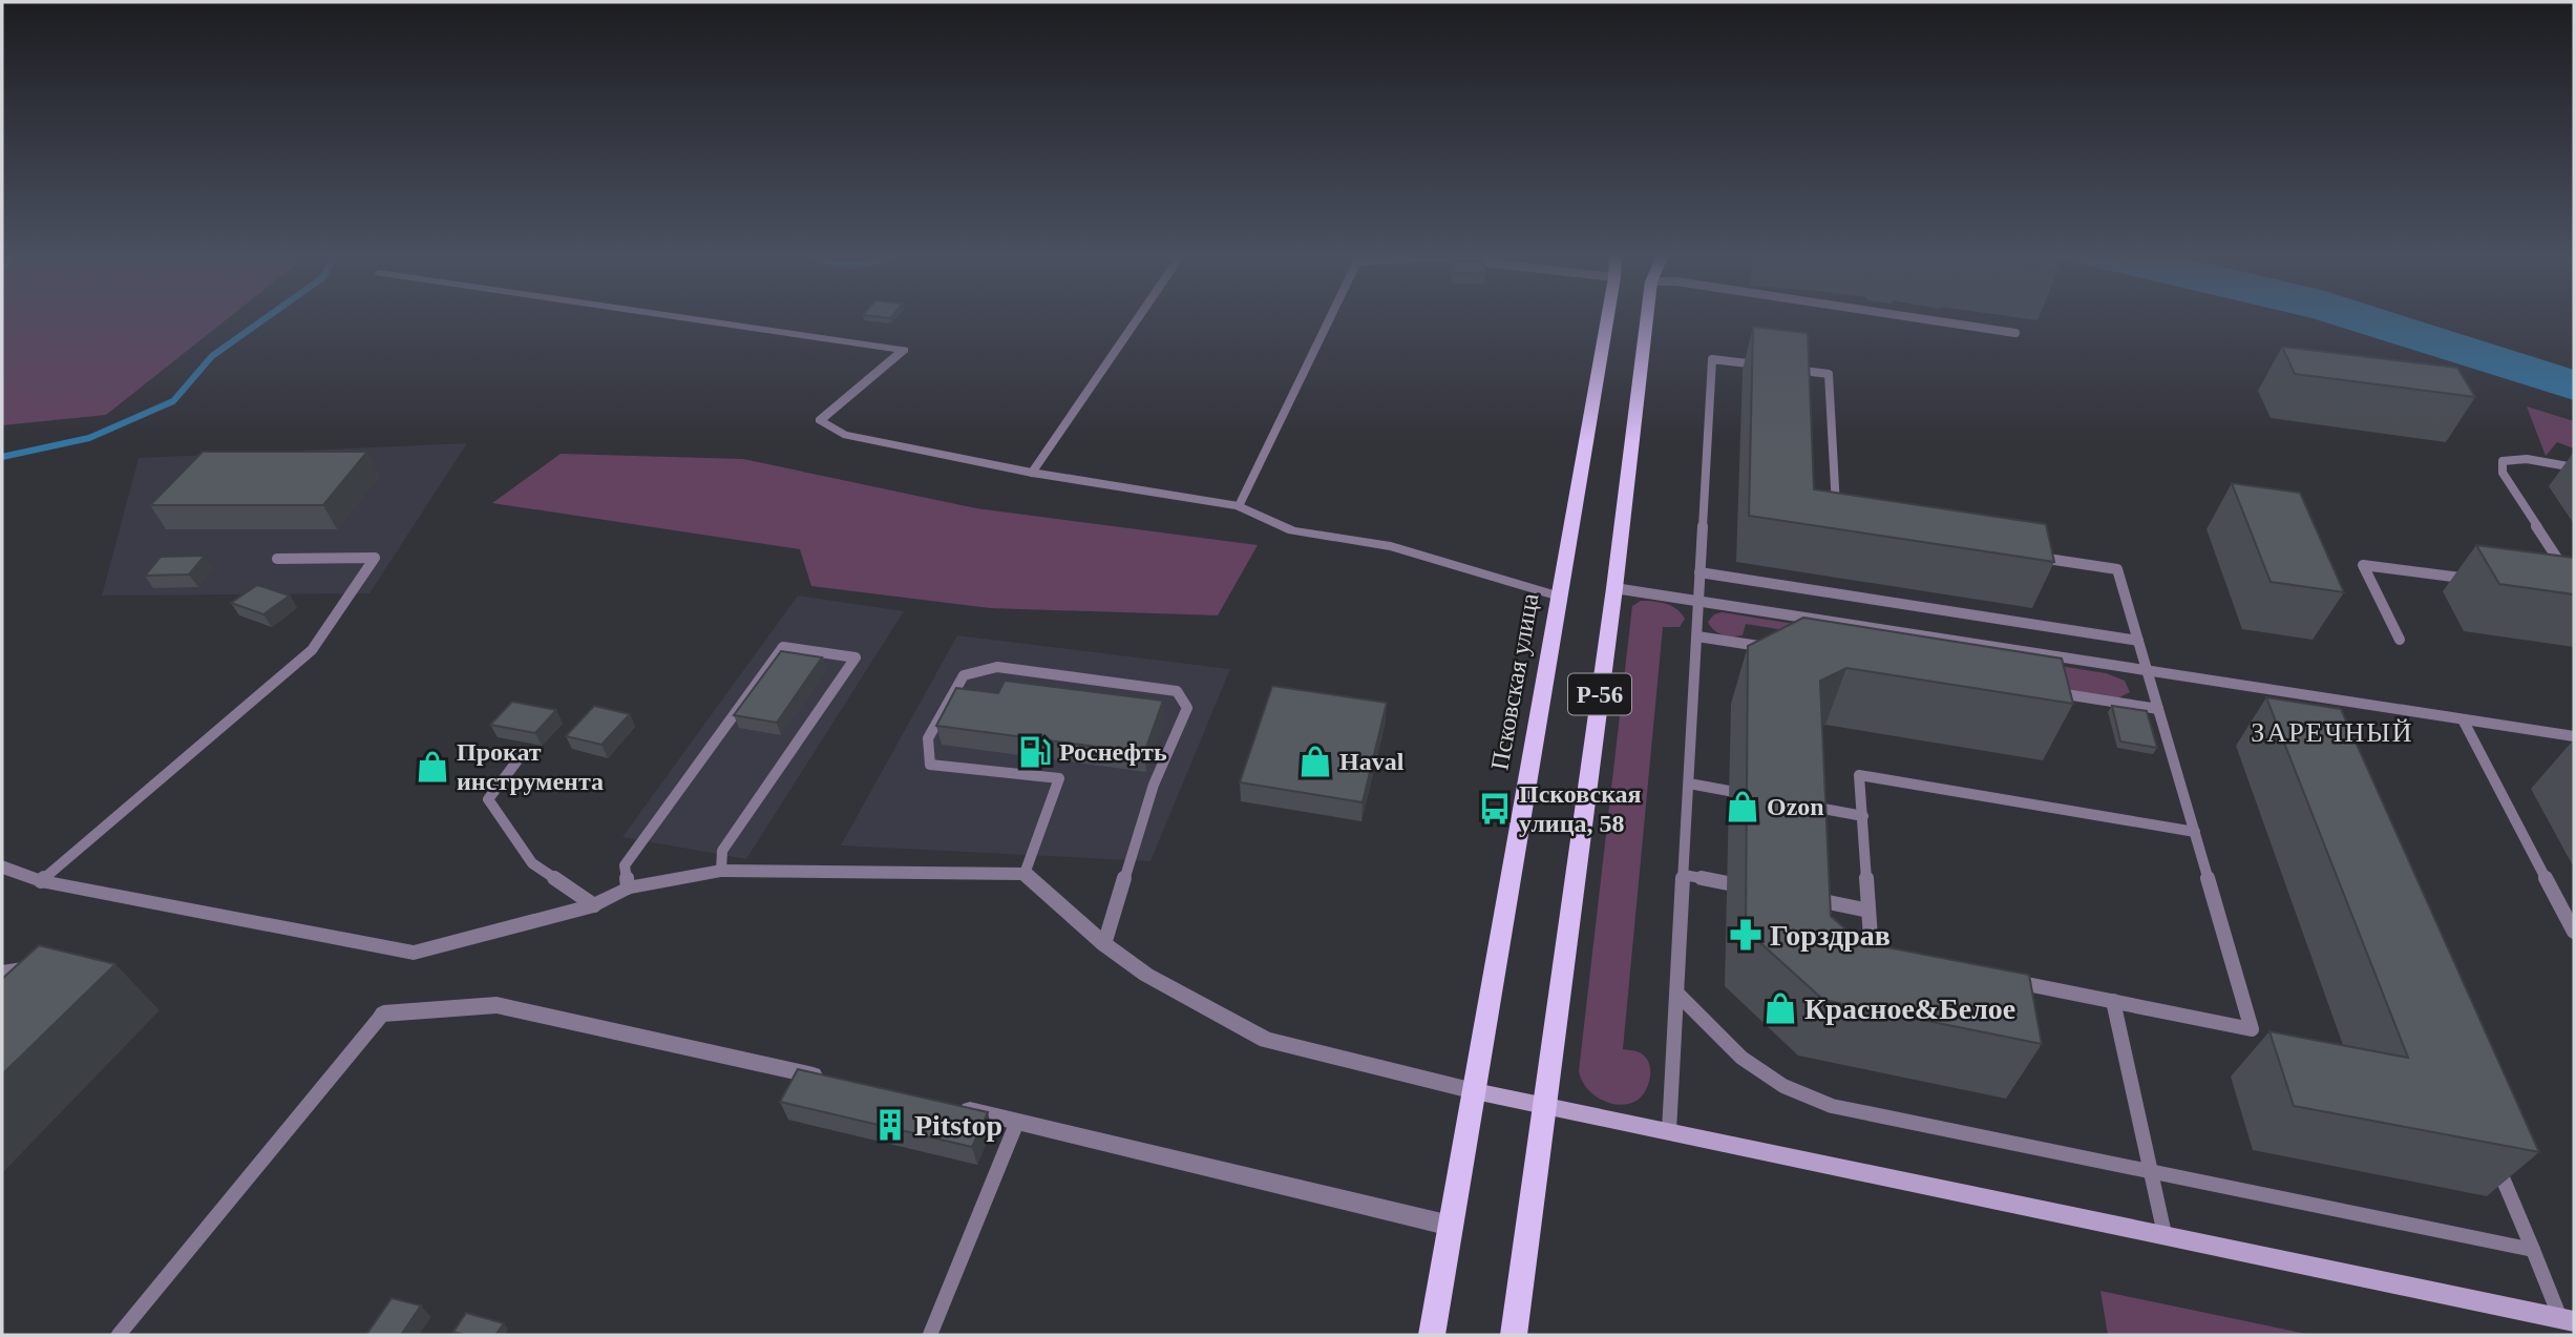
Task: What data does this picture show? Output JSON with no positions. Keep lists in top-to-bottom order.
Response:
{
  "streets": {
    "main road": ["Псковская улица", "Р-56"]
  },
  "districts": ["ЗАРЕЧНЫЙ"],
  "places": {
    "fuel station": ["Роснефть"],
    "shop": [
      "Haval",
      "Прокат инструмента",
      "Ozon",
      "Красное&Белое"
    ],
    "bus stop": ["Псковская улица, 58"],
    "pharmacy": ["Горздрав"],
    "building": ["Pitstop"]
  }
}
